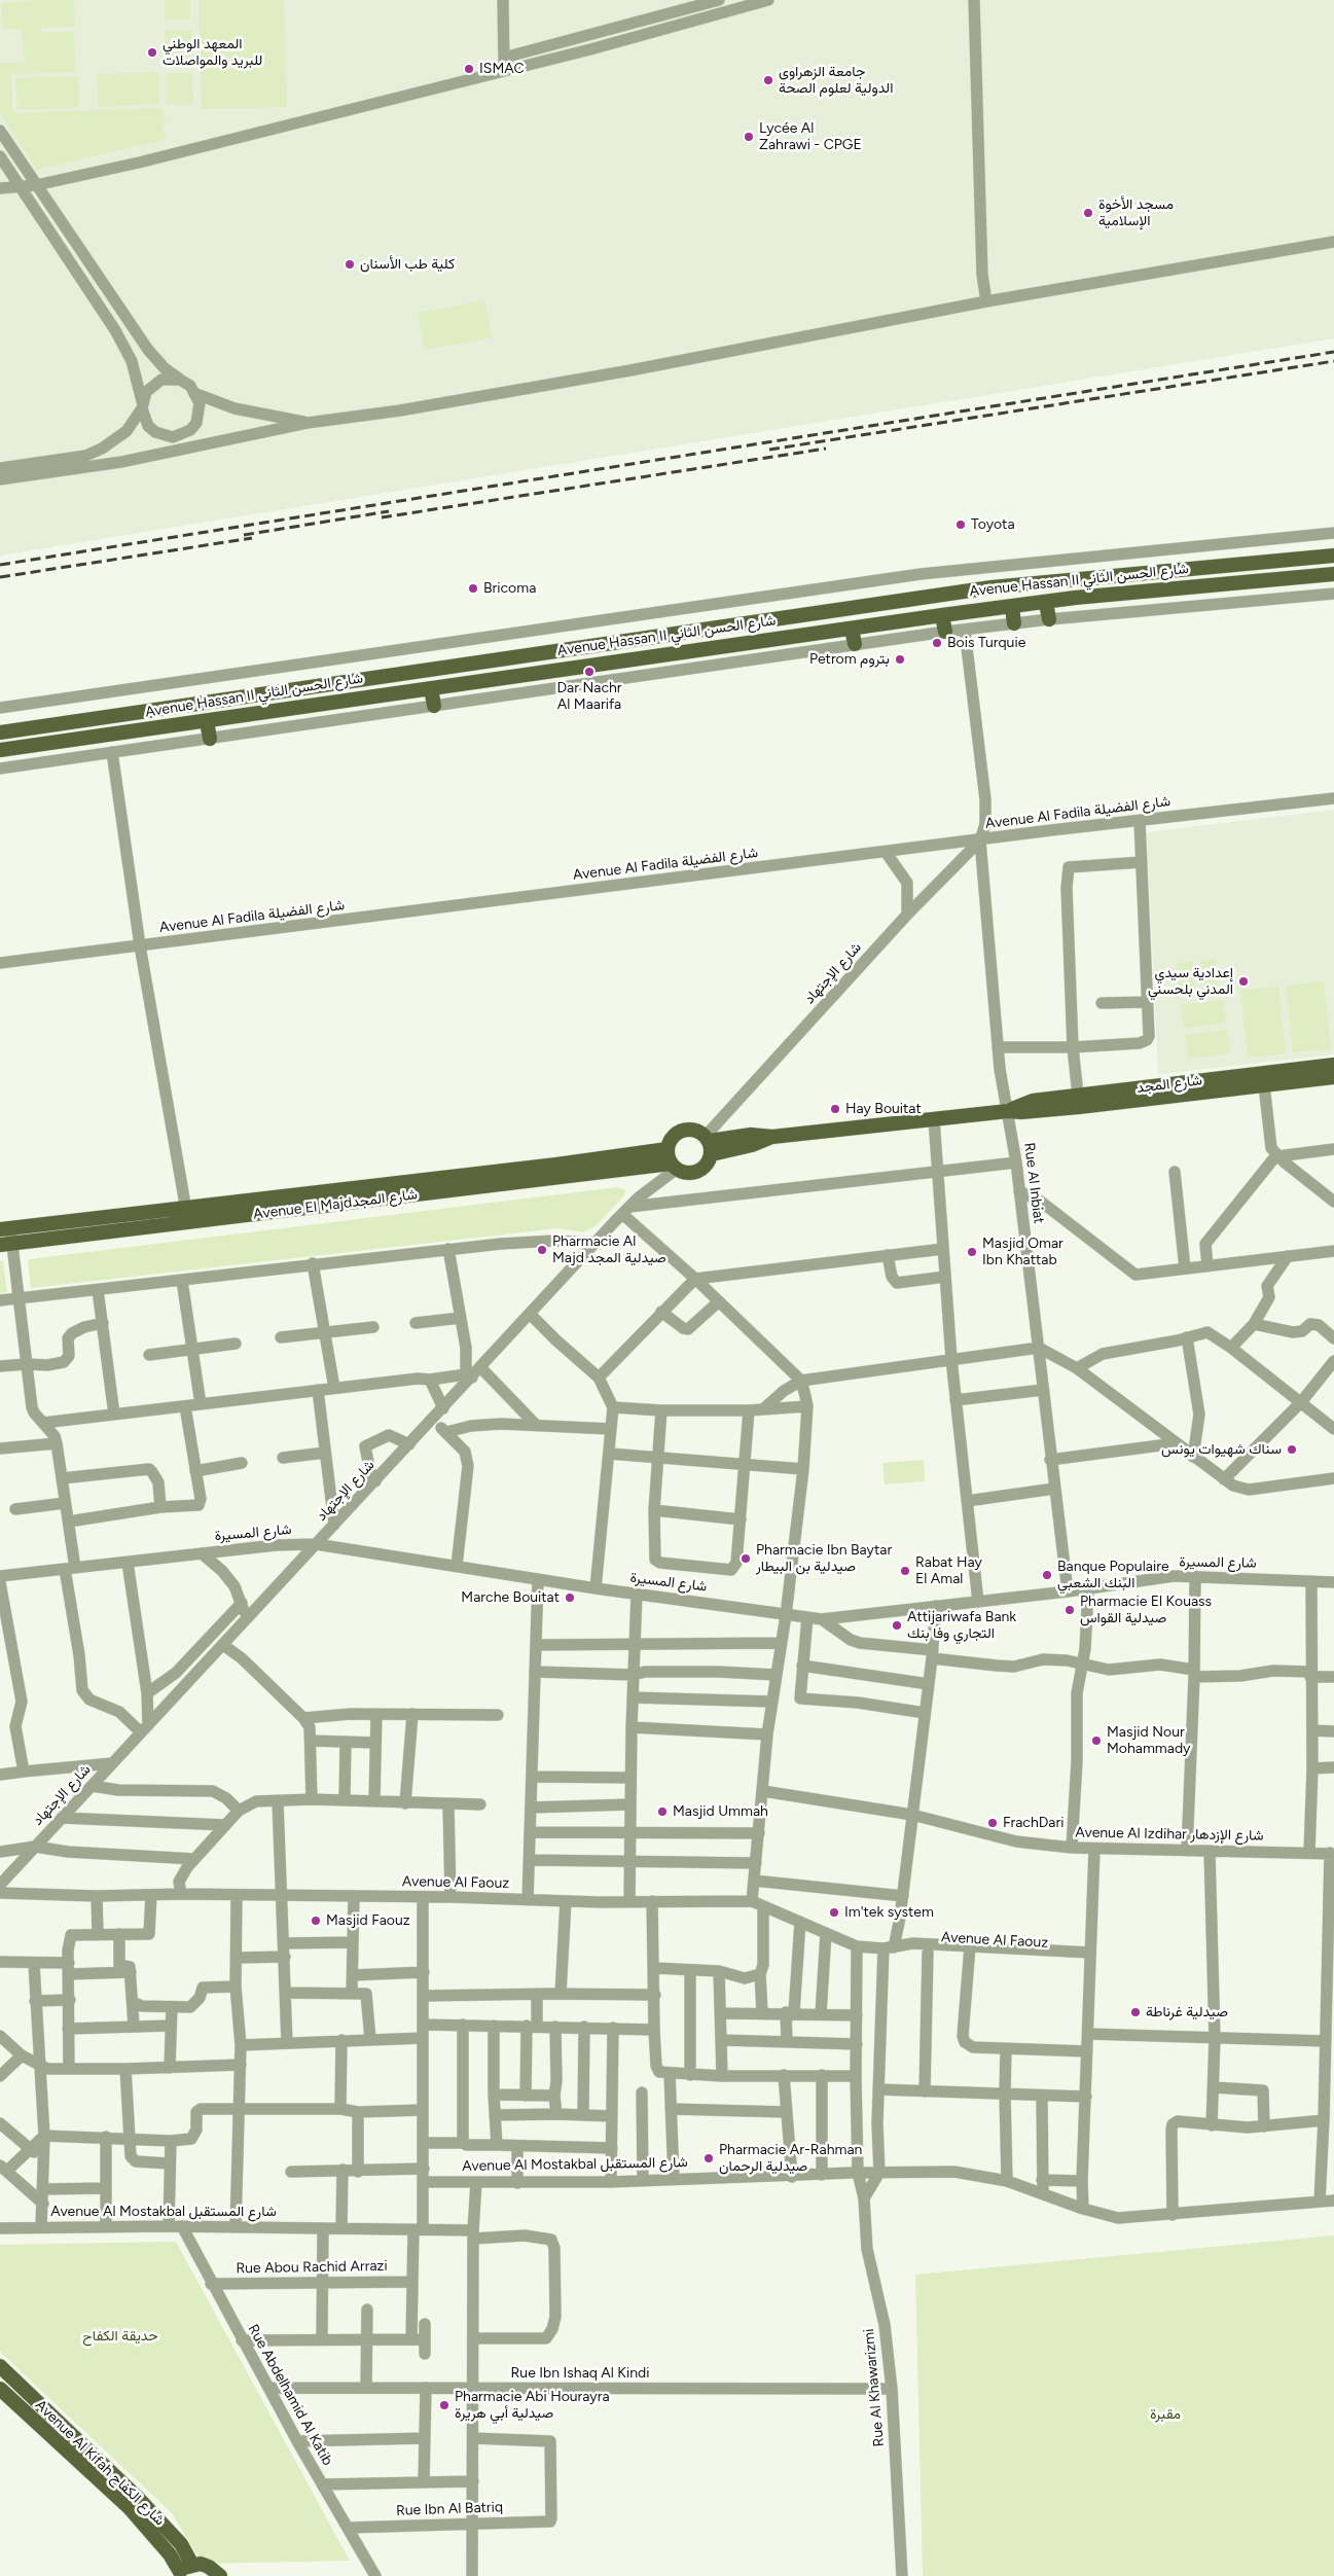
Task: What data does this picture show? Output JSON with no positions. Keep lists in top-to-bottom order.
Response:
{
  "streets": {
    "main road": [
      "Avenue Hassan II شارع الحسن الثاني",
      "شارع المجد",
      "Avenue El Majdشارع المجد",
      "Avenue Al Kifah شارع الكفاح"
    ],
    "street": [
      "Avenue Al Fadila شارع الفضيلة",
      "شارع الإجتهاد",
      "Rue Al Inbiat",
      "شارع المسيرة",
      "Avenue Al Izdihar شارع الإزدهار",
      "Avenue Al Faouz",
      "Avenue Al Mostakbal شارع المستقبل",
      "Rue Abou Rachid Arrazi",
      "Rue Ibn Ishaq Al Kindi",
      "Rue Al Khawarizmi",
      "Rue Abdelhamid Al Katib",
      "Rue Ibn Al Batriq"
    ]
  },
  "crossings": [
    ["Avenue Al Fadila شارع الفضيلة", "شارع الإجتهاد"],
    ["Avenue Al Fadila شارع الفضيلة", "Rue Al Inbiat"],
    ["شارع الإجتهاد", "شارع المجد"],
    ["شارع الإجتهاد", "Rue Al Inbiat"],
    ["شارع الإجتهاد", "Avenue El Majdشارع المجد"],
    ["شارع الإجتهاد", "شارع المسيرة"],
    ["شارع المجد", "Rue Al Inbiat"],
    ["شارع المجد", "Avenue El Majdشارع المجد"],
    ["Rue Al Inbiat", "شارع المسيرة"],
    ["Avenue Al Faouz", "Rue Al Khawarizmi"],
    ["Avenue Al Mostakbal شارع المستقبل", "Rue Al Khawarizmi"],
    ["Avenue Al Mostakbal شارع المستقبل", "Rue Abdelhamid Al Katib"],
    ["Rue Abou Rachid Arrazi", "Rue Abdelhamid Al Katib"],
    ["Rue Ibn Ishaq Al Kindi", "Rue Al Khawarizmi"],
    ["Rue Ibn Ishaq Al Kindi", "Rue Abdelhamid Al Katib"],
    ["Rue Abdelhamid Al Katib", "Rue Ibn Al Batriq"]
  ],
  "parks": ["حديقة الكفاح", "مقبرة"],
  "places": [
    "المعهد الوطني للبريد والمواصلات",
    "ISMAC",
    "جامعة الزهراوي الدولية لعلوم الصحة",
    "Lycée Al Zahrawi - CPGE",
    "مسجد الأخوة الإسلامية",
    "كلية طب الأسنان",
    "Toyota",
    "Bricoma",
    "Bois Turquie",
    "Petrom بتروم",
    "Dar Nachr Al Maarifa",
    "إعدادية سيدي المدني بلحسني",
    "Hay Bouitat",
    "Pharmacie Al Majd صيدلية المجد",
    "Masjid Omar Ibn Khattab",
    "سناك شهيوات يونس",
    "Pharmacie Ibn Baytar صيدلية بن البيطار",
    "Rabat Hay El Amal",
    "Banque Populaire البنك الشعبي",
    "Marche Bouitat",
    "Pharmacie El Kouass صيدلية القواس",
    "Attijariwafa Bank التجاري وفا بنك",
    "Masjid Nour Mohammady",
    "Masjid Ummah",
    "FrachDari",
    "Im'tek system",
    "Masjid Faouz",
    "صيدلية غرناطة",
    "Pharmacie Ar-Rahman صيدلية الرحمان",
    "Pharmacie Abi Hourayra صيدلية أبي هريرة"
  ]
}
